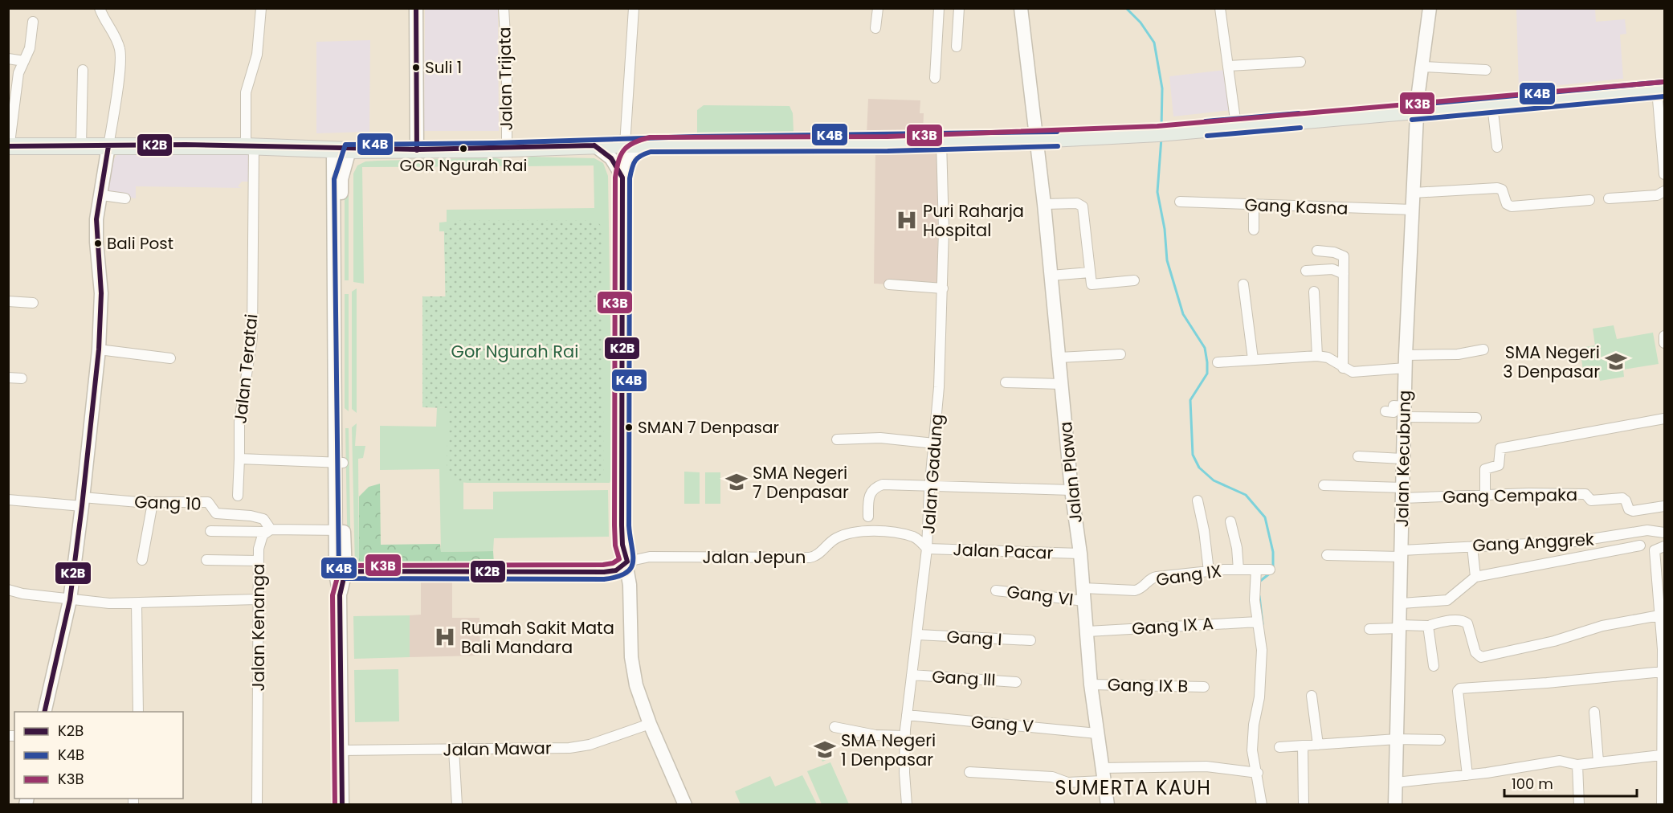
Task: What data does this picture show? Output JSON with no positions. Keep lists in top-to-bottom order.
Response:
{
  "streets": {
    "street": [
      "Jalan Trijata",
      "Gang Kasna",
      "Jalan Teratai",
      "Jalan Kecubung",
      "Jalan Plawa",
      "Jalan Gadung",
      "Gang Cempaka",
      "Gang 10",
      "Gang Anggrek",
      "Jalan Pacar",
      "Jalan Jepun",
      "Gang IX",
      "Gang VI",
      "Gang IX A",
      "Jalan Kenanga",
      "Gang I",
      "Gang III",
      "Gang IX B",
      "Gang V",
      "Jalan Mawar"
    ]
  },
  "crossings": [
    ["Gang Kasna", "Jalan Kecubung"],
    ["Jalan Kecubung", "Gang Cempaka"],
    ["Jalan Kecubung", "Gang Anggrek"],
    ["Jalan Plawa", "Jalan Pacar"],
    ["Jalan Plawa", "Gang IX"],
    ["Jalan Plawa", "Gang VI"],
    ["Jalan Plawa", "Gang IX A"],
    ["Jalan Plawa", "Gang IX B"],
    ["Jalan Plawa", "Gang V"],
    ["Jalan Gadung", "Jalan Pacar"],
    ["Jalan Gadung", "Jalan Jepun"],
    ["Jalan Gadung", "Gang I"],
    ["Jalan Gadung", "Gang III"],
    ["Jalan Gadung", "Gang V"],
    ["Gang 10", "Jalan Kenanga"],
    ["Jalan Pacar", "Jalan Jepun"],
    ["Gang IX", "Gang VI"]
  ],
  "districts": ["SUMERTA KAUH"],
  "parks": ["Gor Ngurah Rai"],
  "places": {
    "other": [
      "Suli 1",
      "GOR Ngurah Rai",
      "Bali Post",
      "SMAN 7 Denpasar"
    ],
    "hospital": ["Puri Raharja Hospital", "Rumah Sakit Mata Bali Mandara"],
    "school or university": ["SMA Negeri 3 Denpasar", "SMA Negeri 7 Denpasar", "SMA Negeri 1 Denpasar"]
  },
  "lines": ["transit line K2B", "transit line K4B", "transit line K3B"],
  "legend": ["K2B", "K4B", "K3B"],
  "scale_bar": "100 m"
}
